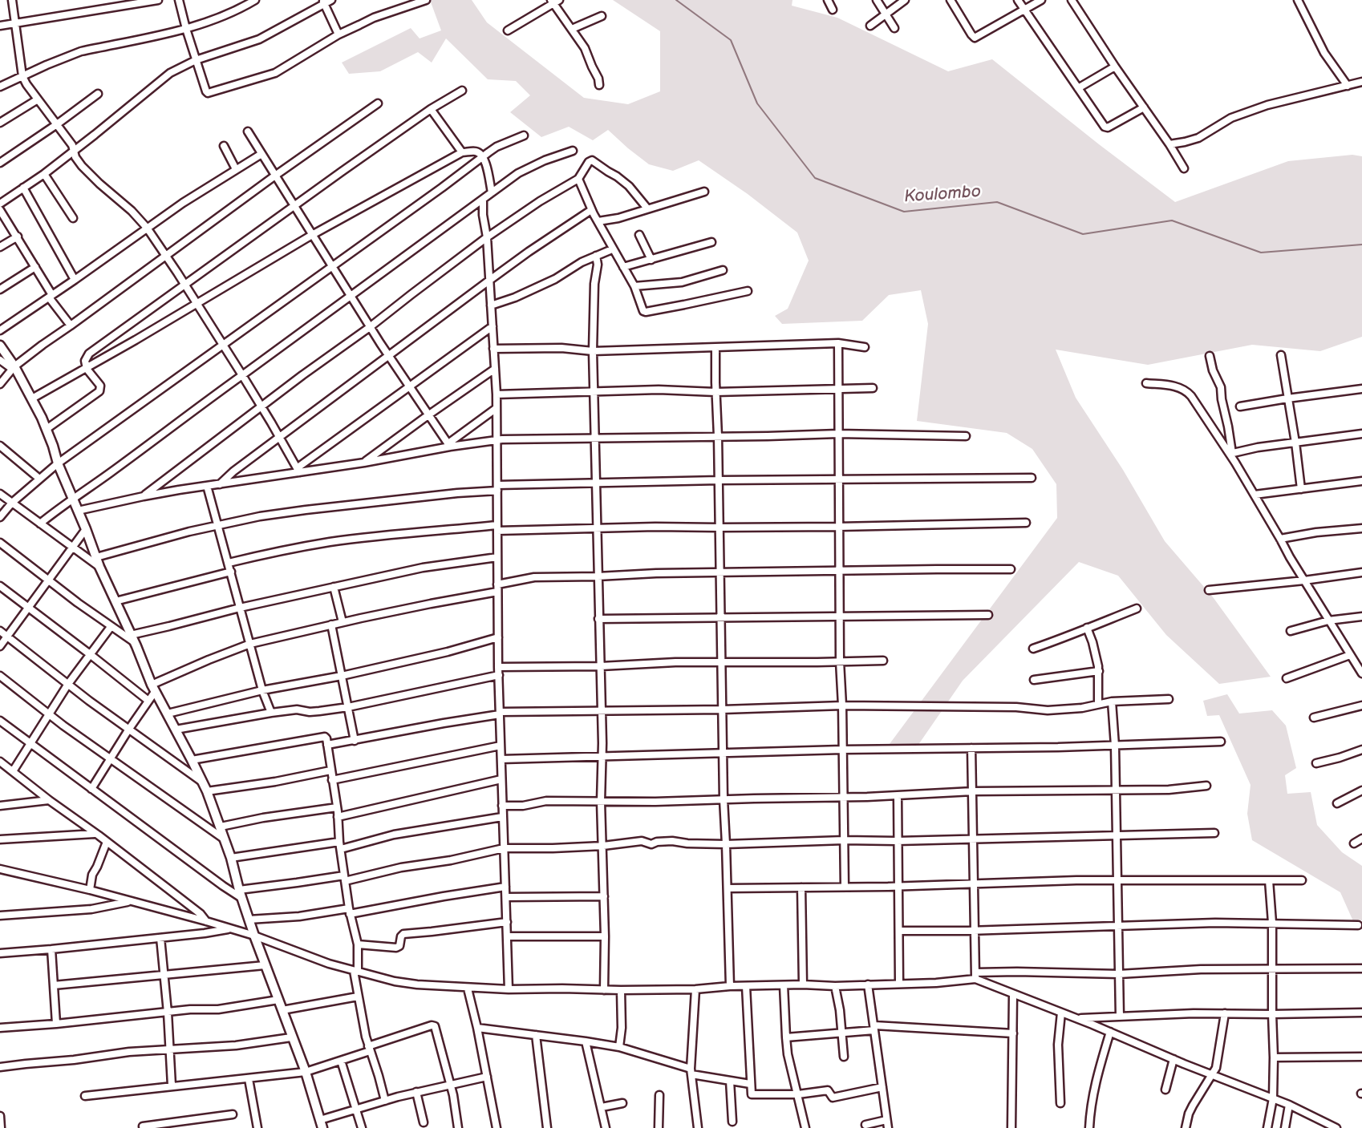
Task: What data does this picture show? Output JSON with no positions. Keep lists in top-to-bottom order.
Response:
{
  "water": ["Koulombo"]
}
